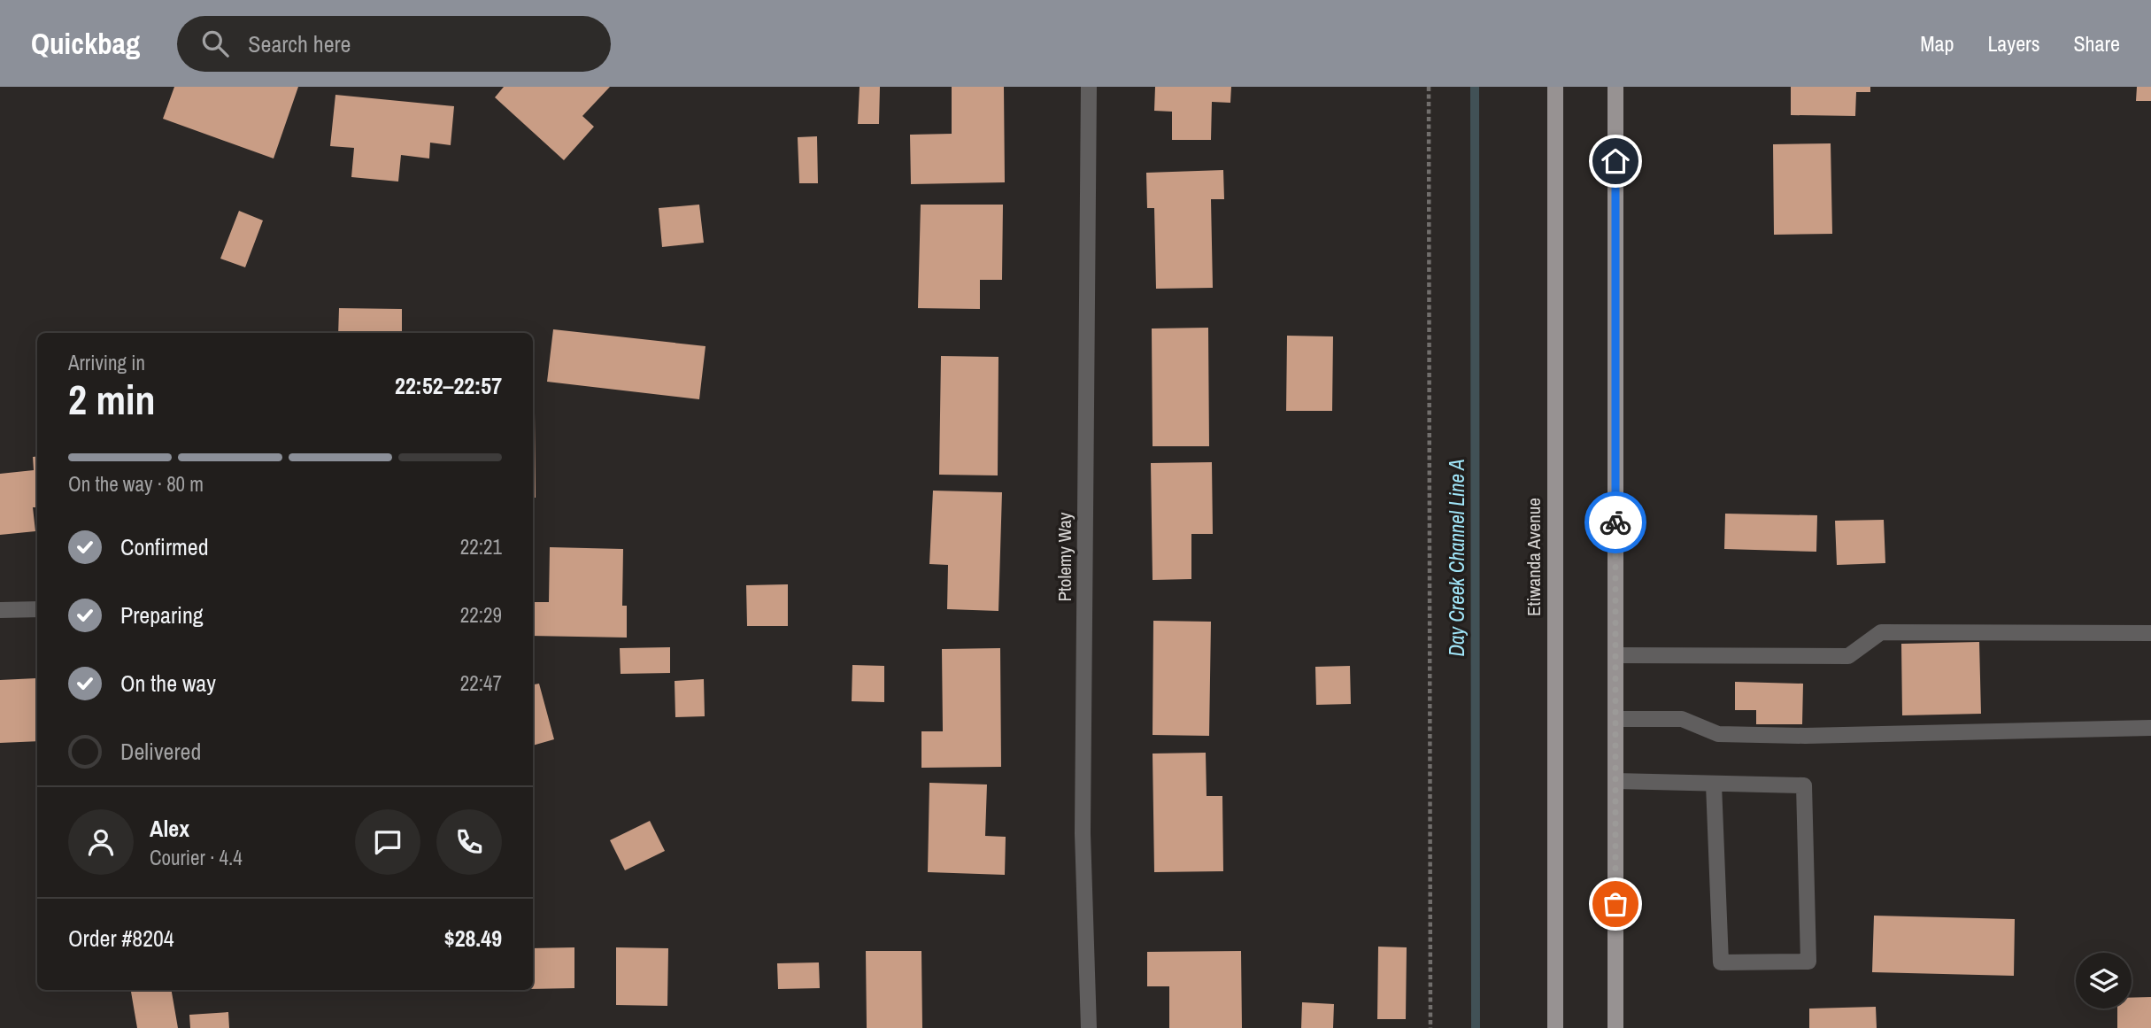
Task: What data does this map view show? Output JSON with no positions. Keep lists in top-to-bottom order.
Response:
{
  "streets": {
    "main road": ["Etiwanda Avenue"],
    "street": ["Ptolemy Way"]
  },
  "water": ["Day Creek Channel Line A"],
  "page": {
    "header": "Quickbag",
    "search": "Search here",
    "nav": ["Map", "Layers", "Share"],
    "heading": ["2 min", "Arriving in", "22:52–22:57"],
    "panel": [
      "Alex",
      "Courier · 4.4",
      "Order #8204",
      "$28.49"
    ],
    "bar": "On the way · 80 m",
    "list": [
      ["Confirmed", "22:21"],
      ["Preparing", "22:29"],
      ["On the way", "22:47"],
      "Delivered"
    ]
  }
}
